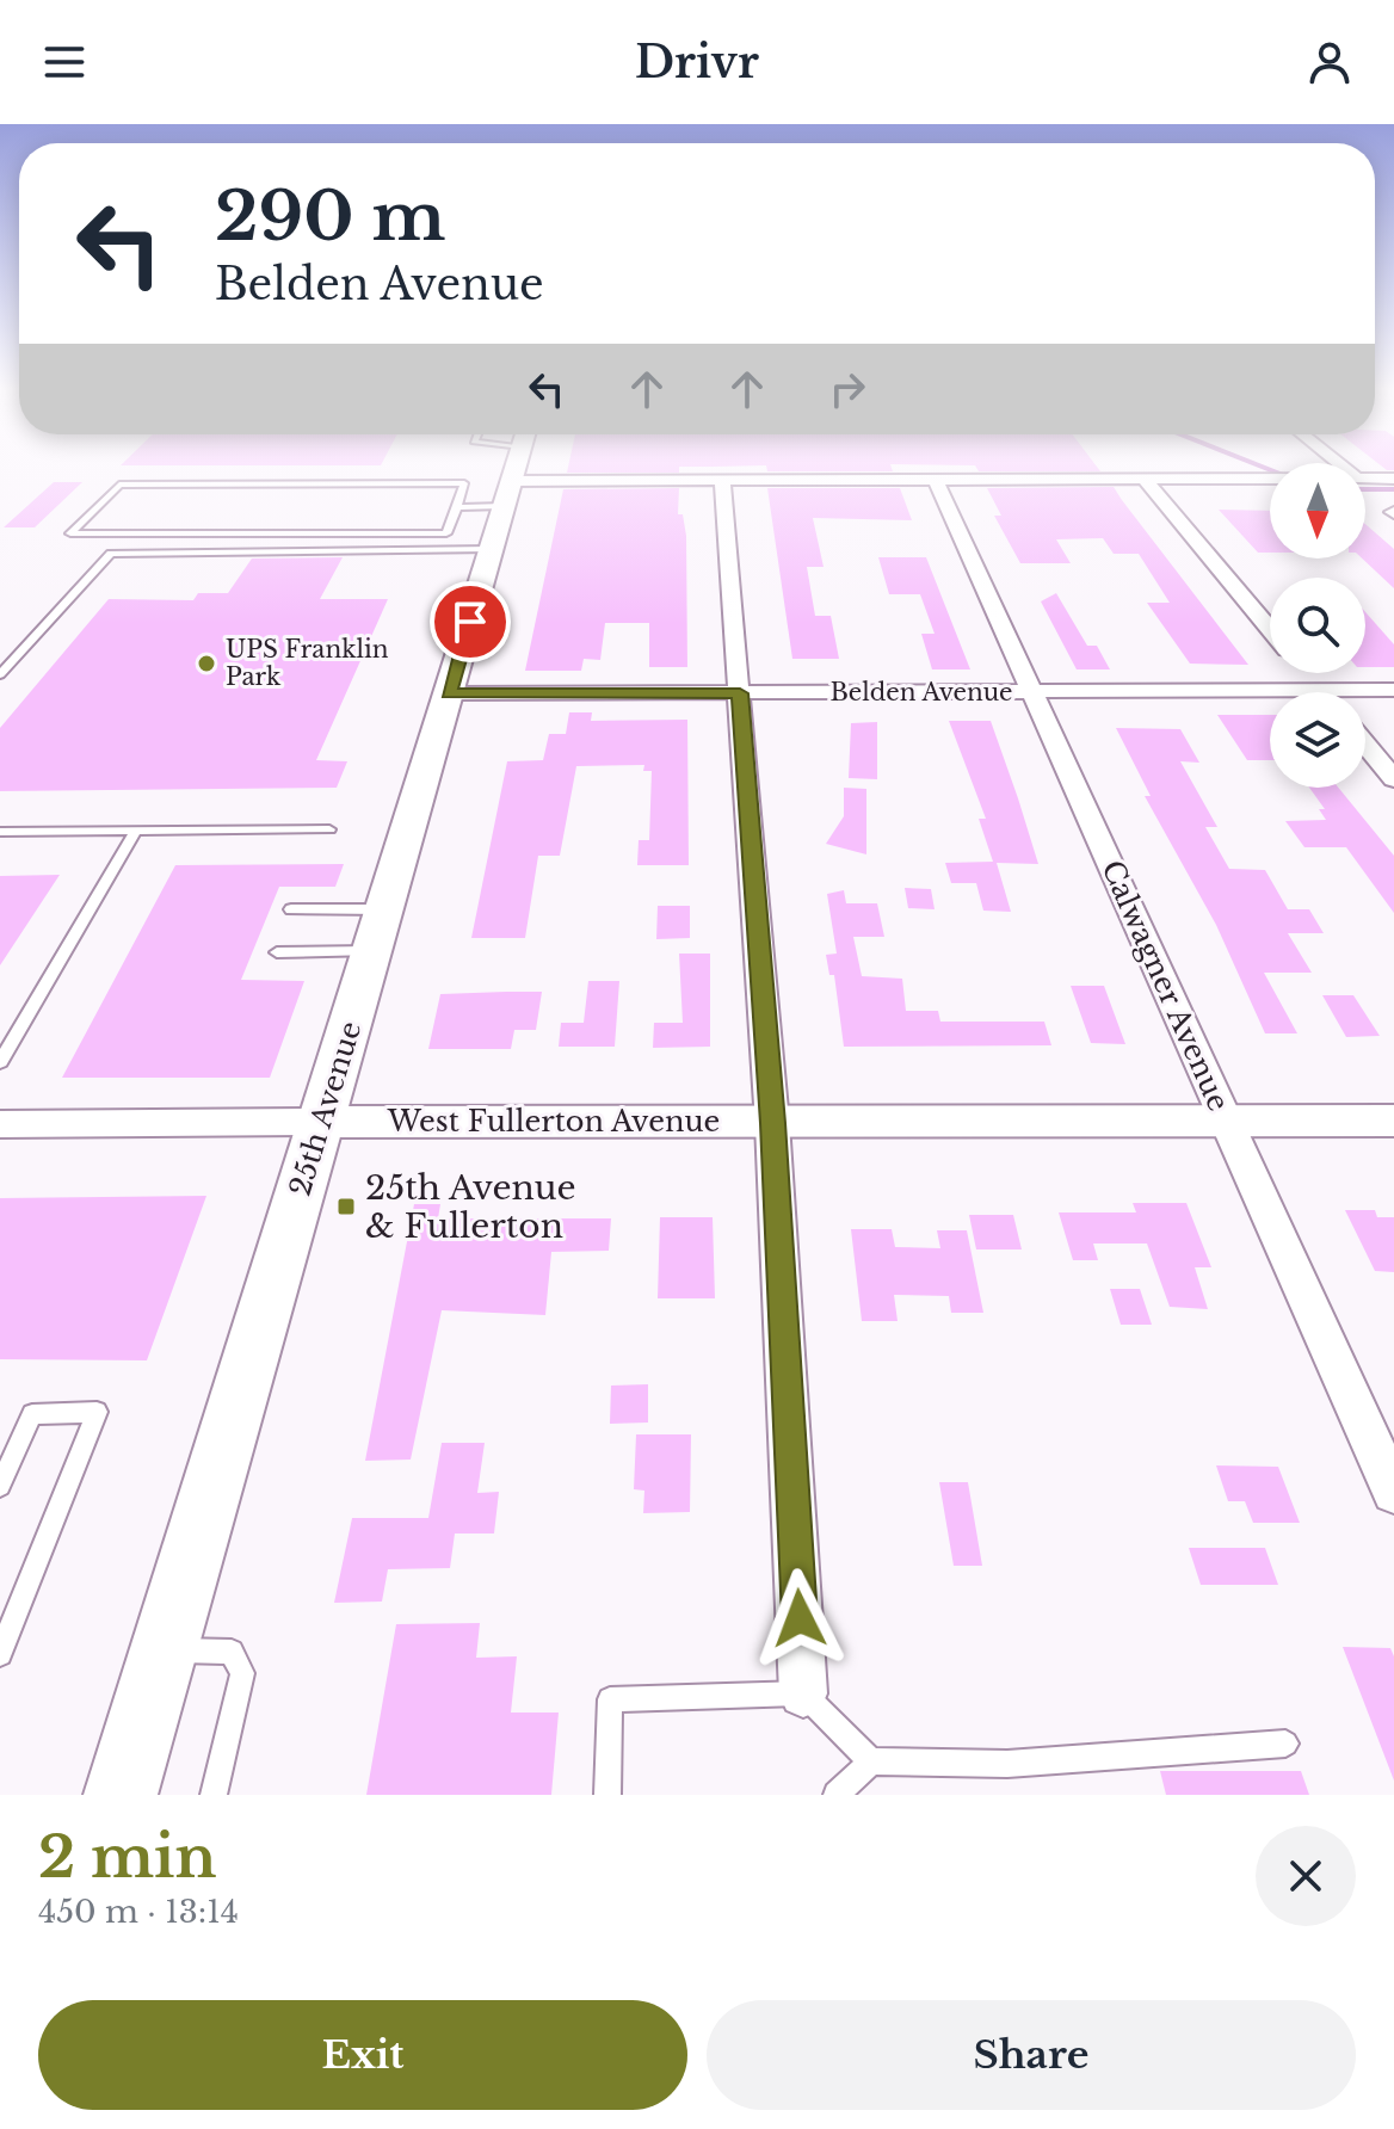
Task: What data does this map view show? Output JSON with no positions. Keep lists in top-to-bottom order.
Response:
{
  "streets": {
    "main road": ["25th Avenue"],
    "street": ["Belden Avenue", "Calwagner Avenue", "West Fullerton Avenue"]
  },
  "crossings": [
    ["Belden Avenue", "Calwagner Avenue"],
    ["Belden Avenue", "25th Avenue"],
    ["Calwagner Avenue", "West Fullerton Avenue"],
    ["25th Avenue", "West Fullerton Avenue"]
  ],
  "places": {
    "other": ["UPS Franklin Park"],
    "transit": ["25th Avenue & Fullerton"]
  },
  "north": "bottom",
  "page": {
    "header": "Drivr",
    "turn": ["290 m", "Belden Avenue"],
    "heading": ["2 min", "450 m · 13:14"],
    "buttons": ["Exit", "Share"]
  }
}
